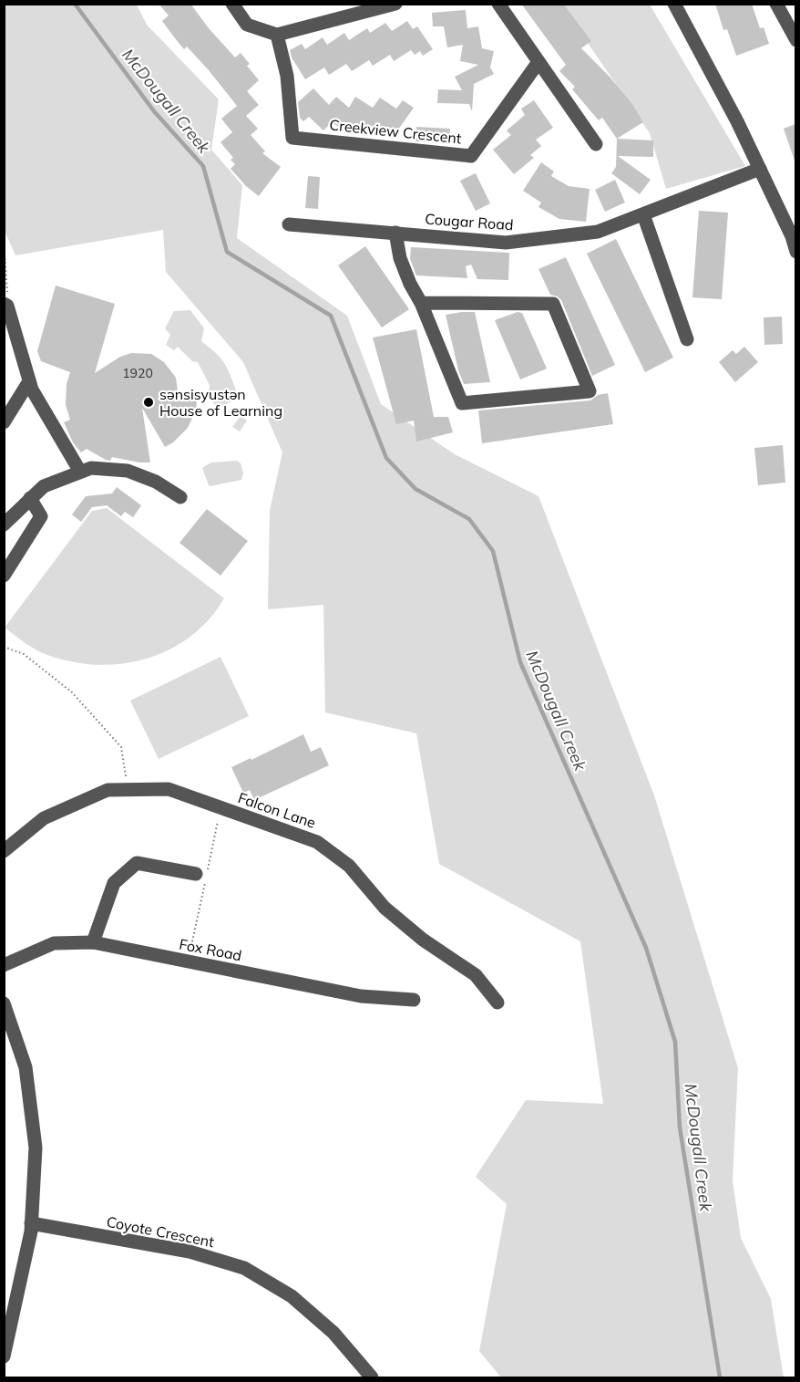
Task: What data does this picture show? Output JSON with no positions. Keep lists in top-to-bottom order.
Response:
{
  "streets": {
    "street": [
      "Creekview Crescent",
      "Cougar Road",
      "Falcon Lane",
      "Fox Road",
      "Coyote Crescent"
    ]
  },
  "water": ["McDougall Creek"],
  "places": ["sənsisyustən House of Learning"],
  "house_numbers": ["1920"]
}
